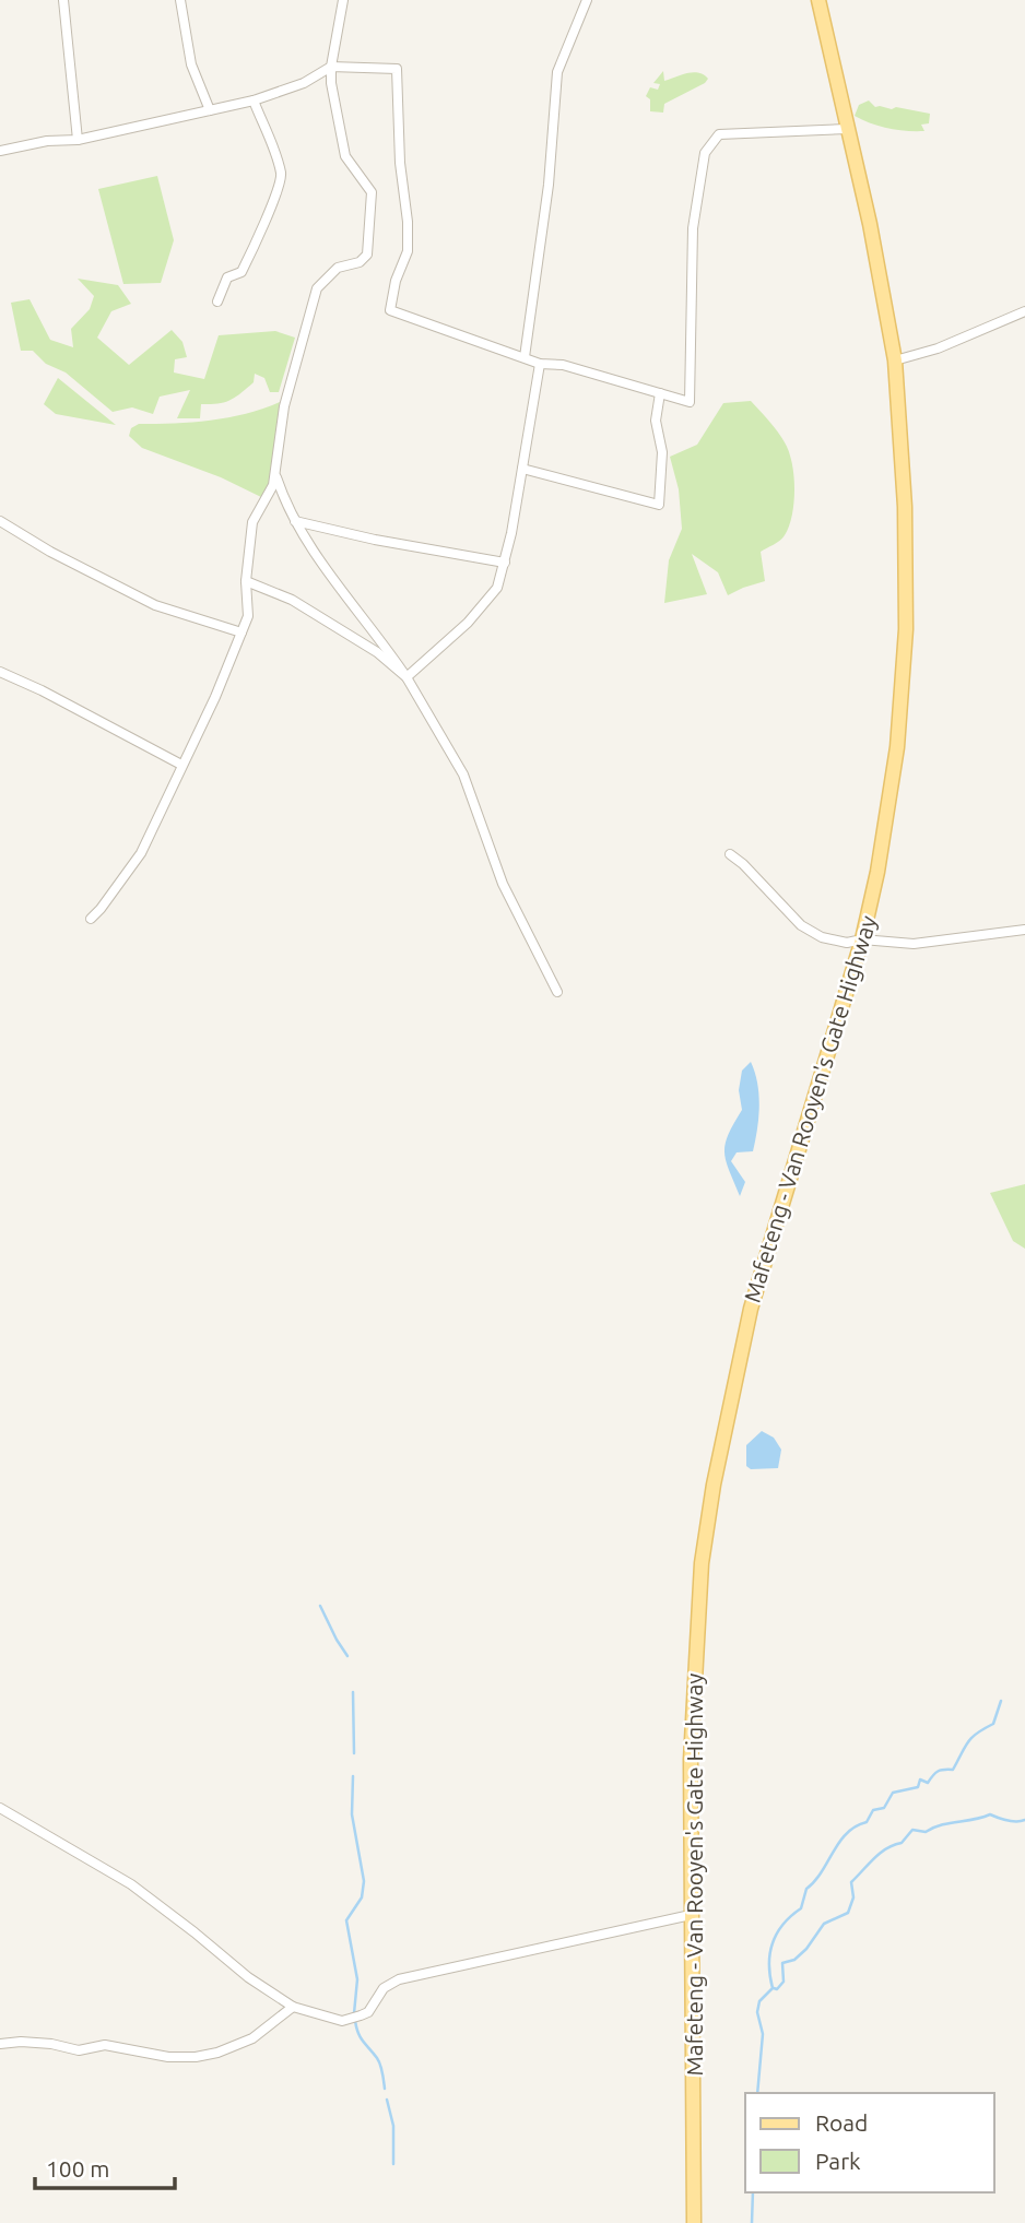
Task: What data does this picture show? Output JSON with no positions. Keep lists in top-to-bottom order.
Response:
{
  "streets": {
    "main road": ["Mafeteng - Van Rooyen's Gate Highway"]
  },
  "legend": ["Road", "Park"],
  "scale_bar": "100 m"
}
